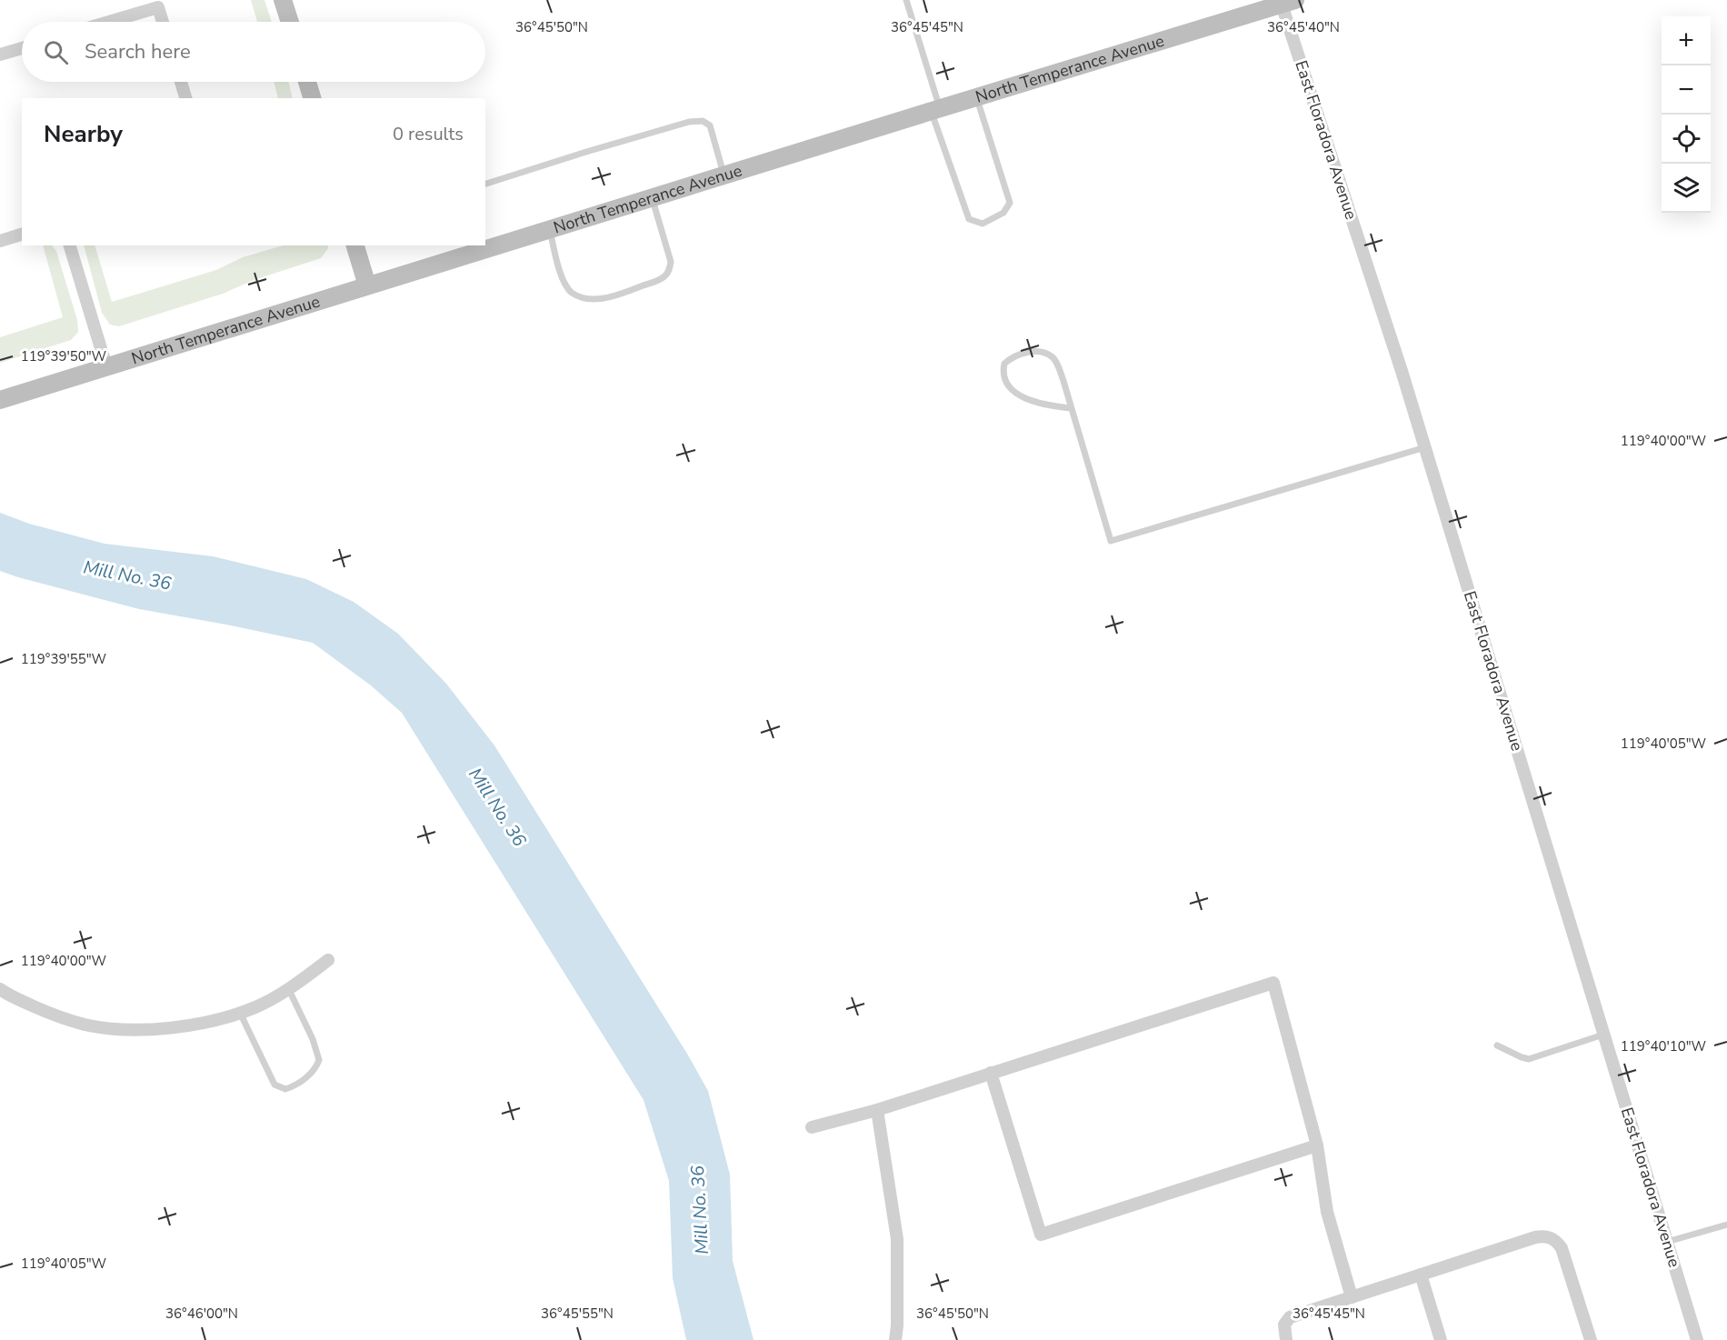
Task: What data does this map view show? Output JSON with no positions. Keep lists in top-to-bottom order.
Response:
{
  "streets": {
    "main road": ["North Temperance Avenue"],
    "street": ["East Floradora Avenue"]
  },
  "crossings": [
    ["North Temperance Avenue", "East Floradora Avenue"]
  ],
  "water": ["Mill No. 36"],
  "page": {
    "map_buttons": ["+", "−"],
    "search": "Search here",
    "heading": ["Nearby", "0 results"]
  },
  "coordinates": [
    "36°45'50\"N",
    "36°45'45\"N",
    "36°45'40\"N",
    "119°39'50\"W",
    "119°40'00\"W",
    "119°39'55\"W",
    "119°40'05\"W",
    "119°40'10\"W",
    "36°46'00\"N",
    "36°45'55\"N"
  ]
}
